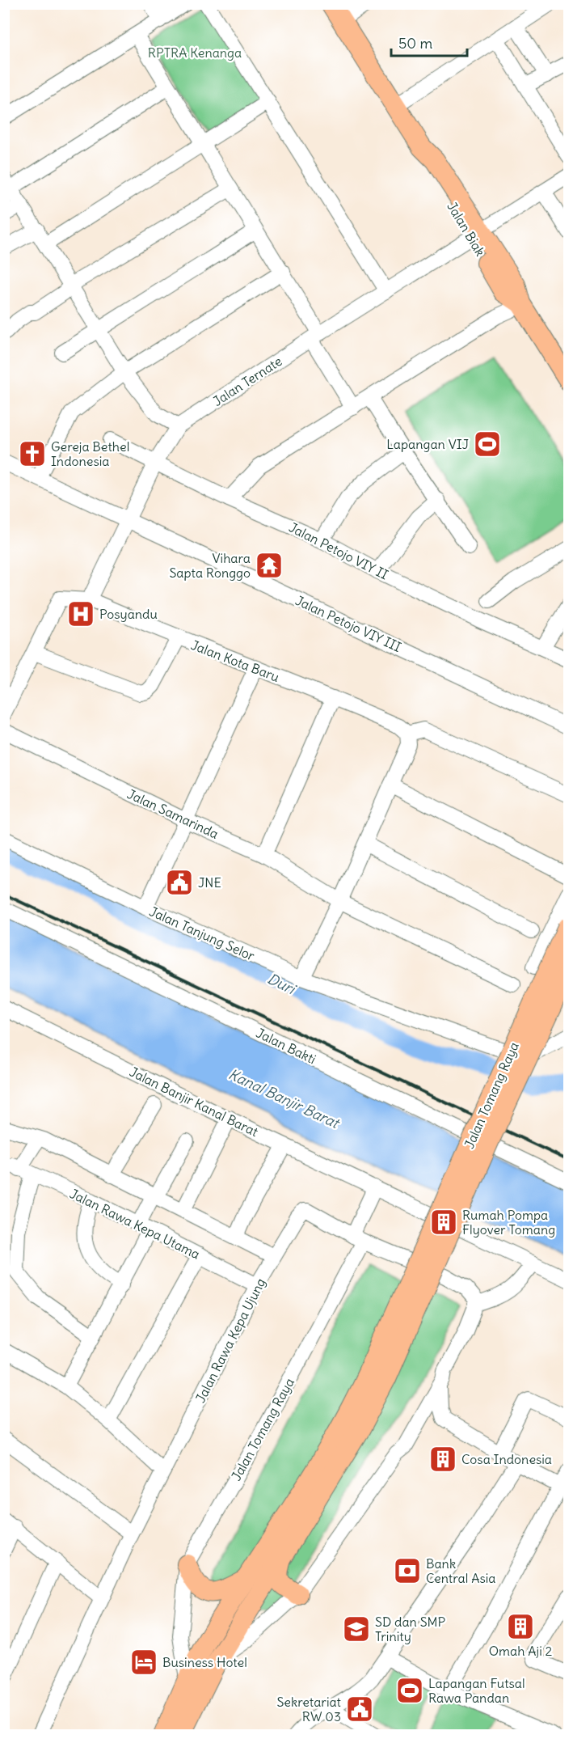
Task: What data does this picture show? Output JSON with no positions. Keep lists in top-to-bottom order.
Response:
{
  "streets": {
    "main road": ["Jalan Biak", "Jalan Tomang Raya"],
    "street": [
      "Jalan Ternate",
      "Jalan Petojo VIY II",
      "Jalan Petojo VIY III",
      "Jalan Kota Baru",
      "Jalan Samarinda",
      "Jalan Tanjung Selor",
      "Jalan Bakti",
      "Jalan Banjir Kanal Barat",
      "Jalan Rawa Kepa Utama",
      "Jalan Rawa Kepa Ujung"
    ]
  },
  "crossings": [
    ["Jalan Biak", "Jalan Ternate"],
    ["Jalan Ternate", "Jalan Petojo VIY II"],
    ["Jalan Ternate", "Jalan Petojo VIY III"],
    ["Jalan Ternate", "Jalan Kota Baru"],
    ["Jalan Tomang Raya", "Jalan Banjir Kanal Barat"],
    ["Jalan Tomang Raya", "Jalan Rawa Kepa Ujung"],
    ["Jalan Rawa Kepa Utama", "Jalan Rawa Kepa Ujung"]
  ],
  "water": ["Duri", "Kanal Banjir Barat"],
  "parks": ["RPTRA Kenanga"],
  "places": {
    "sports": ["Lapangan VIJ", "Lapangan Futsal Rawa Pandan"],
    "church": ["Gereja Bethel Indonesia"],
    "temple": ["Vihara Sapta Ronggo"],
    "hospital": ["Posyandu"],
    "public building": ["JNE", "Sekretariat RW 03"],
    "building": ["Rumah Pompa Flyover Tomang", "Cosa Indonesia", "Omah Aji 2"],
    "bank": ["Bank Central Asia"],
    "school or university": ["SD dan SMP Trinity"],
    "hotel": ["Business Hotel"]
  },
  "scale_bar": "50 m"
}
